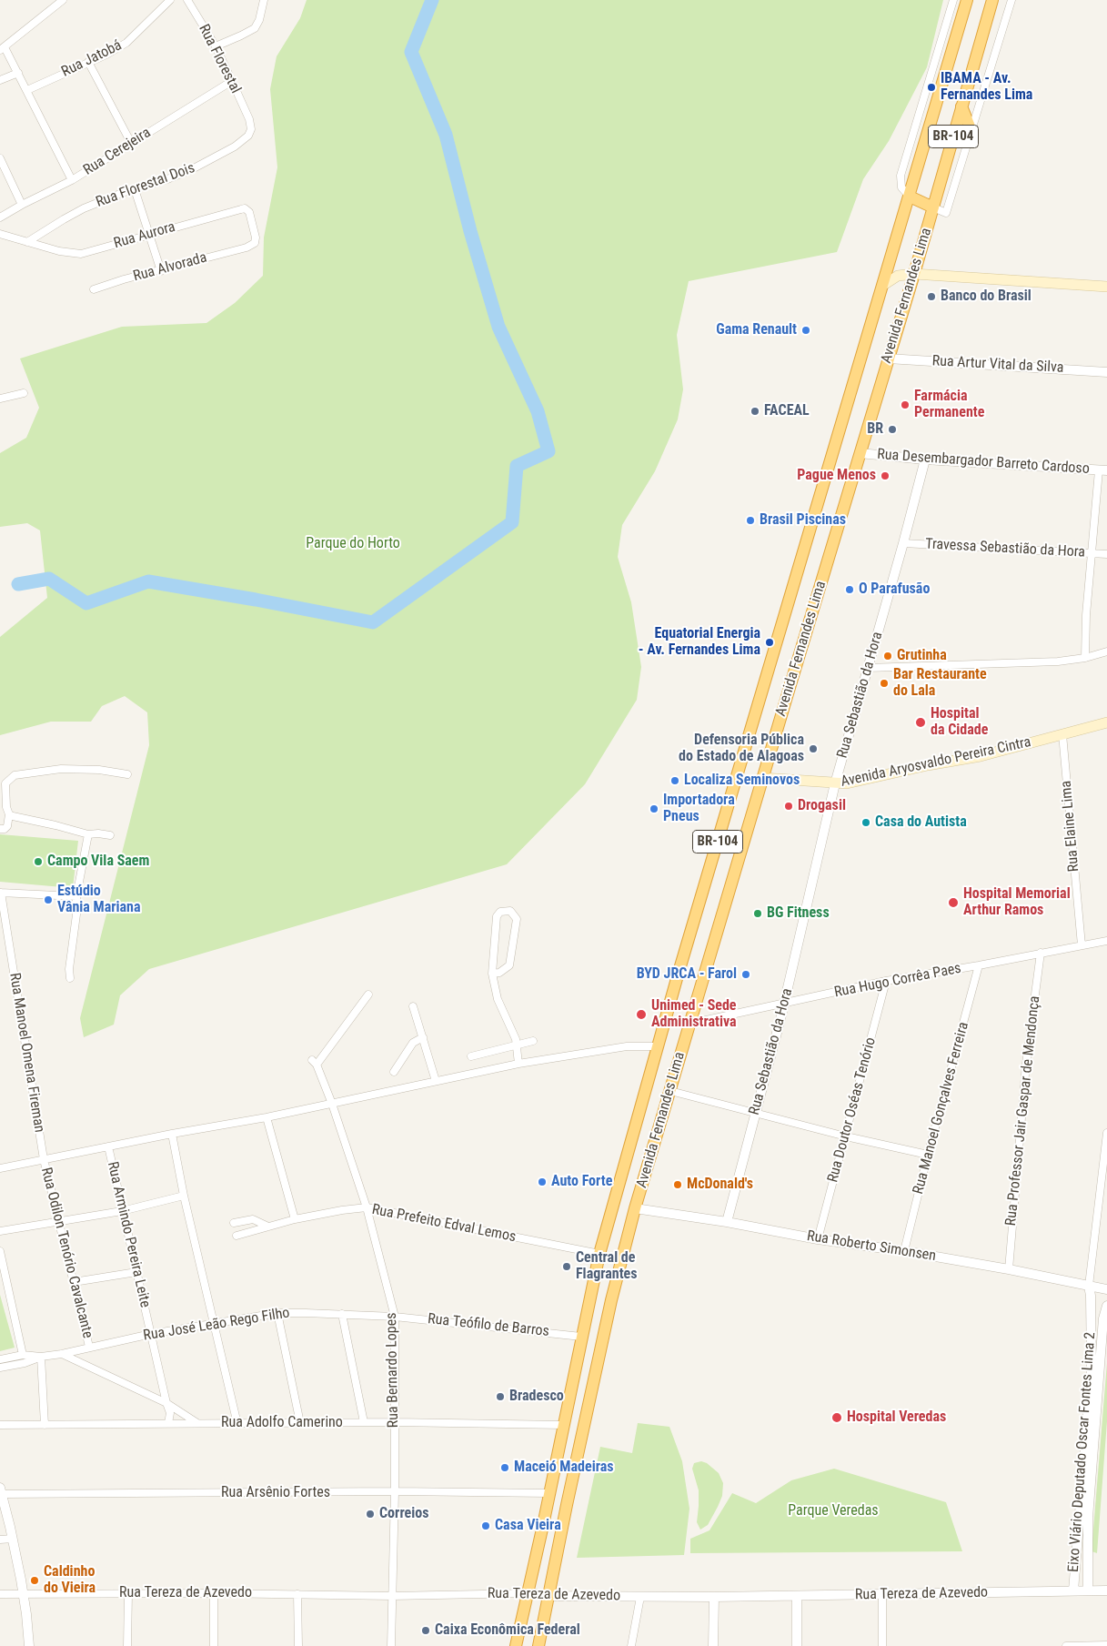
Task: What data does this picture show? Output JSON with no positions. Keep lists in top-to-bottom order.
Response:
{
  "streets": {
    "highway": ["BR-104", "Avenida Fernandes Lima"],
    "main road": ["Avenida Aryosvaldo Pereira Cintra"],
    "street": [
      "Rua Jatobá",
      "Rua Florestal",
      "Rua Cerejeira",
      "Rua Florestal Dois",
      "Rua Aurora",
      "Rua Alvorada",
      "Rua Artur Vital da Silva",
      "Rua Desembargador Barreto Cardoso",
      "Travessa Sebastião da Hora",
      "Rua Sebastião da Hora",
      "Rua Elaine Lima",
      "Rua Hugo Corrêa Paes",
      "Rua Manoel Omena Fireman",
      "Rua Manoel Gonçalves Ferreira",
      "Rua Doutor Oséas Tenório",
      "Rua Professor Jair Gaspar de Mendonça",
      "Rua Prefeito Edval Lemos",
      "Rua Armindo Pereira Leite",
      "Rua Roberto Simonsen",
      "Rua Odilon Tenório Cavalcante",
      "Rua José Leão Rego Filho",
      "Rua Teófilo de Barros",
      "Rua Bernardo Lopes",
      "Rua Adolfo Camerino",
      "Eixo Viário Deputado Oscar Fontes Lima 2",
      "Rua Arsênio Fortes",
      "Rua Tereza de Azevedo"
    ]
  },
  "crossings": [
    ["Rua Florestal", "Rua Cerejeira"],
    ["Rua Florestal", "Rua Florestal Dois"],
    ["Rua Florestal Dois", "Rua Aurora"],
    ["Rua Aurora", "Rua Alvorada"],
    ["Avenida Fernandes Lima", "Rua Artur Vital da Silva"],
    ["Avenida Fernandes Lima", "Rua Desembargador Barreto Cardoso"],
    ["Avenida Fernandes Lima", "Avenida Aryosvaldo Pereira Cintra"],
    ["Avenida Fernandes Lima", "Rua Hugo Corrêa Paes"],
    ["Avenida Fernandes Lima", "Rua Prefeito Edval Lemos"],
    ["Avenida Fernandes Lima", "Rua Roberto Simonsen"],
    ["Avenida Fernandes Lima", "Rua Teófilo de Barros"],
    ["Avenida Fernandes Lima", "Rua Adolfo Camerino"],
    ["Avenida Fernandes Lima", "Rua Arsênio Fortes"],
    ["Avenida Fernandes Lima", "Rua Tereza de Azevedo"],
    ["Rua Desembargador Barreto Cardoso", "Rua Sebastião da Hora"],
    ["Travessa Sebastião da Hora", "Rua Sebastião da Hora"],
    ["Rua Sebastião da Hora", "Avenida Aryosvaldo Pereira Cintra"],
    ["Rua Sebastião da Hora", "Rua Hugo Corrêa Paes"],
    ["Rua Sebastião da Hora", "Rua Roberto Simonsen"],
    ["Avenida Aryosvaldo Pereira Cintra", "Rua Elaine Lima"],
    ["Rua Elaine Lima", "Rua Hugo Corrêa Paes"],
    ["Rua Hugo Corrêa Paes", "Rua Manoel Gonçalves Ferreira"],
    ["Rua Hugo Corrêa Paes", "Rua Doutor Oséas Tenório"],
    ["Rua Hugo Corrêa Paes", "Rua Professor Jair Gaspar de Mendonça"],
    ["Rua Manoel Omena Fireman", "Rua Odilon Tenório Cavalcante"],
    ["Rua Manoel Gonçalves Ferreira", "Rua Roberto Simonsen"],
    ["Rua Doutor Oséas Tenório", "Rua Roberto Simonsen"],
    ["Rua Professor Jair Gaspar de Mendonça", "Rua Roberto Simonsen"],
    ["Rua Prefeito Edval Lemos", "Rua Bernardo Lopes"],
    ["Rua Armindo Pereira Leite", "Rua José Leão Rego Filho"],
    ["Rua Armindo Pereira Leite", "Rua Adolfo Camerino"],
    ["Rua Roberto Simonsen", "Eixo Viário Deputado Oscar Fontes Lima 2"],
    ["Rua Odilon Tenório Cavalcante", "Rua José Leão Rego Filho"],
    ["Rua José Leão Rego Filho", "Rua Teófilo de Barros"],
    ["Rua José Leão Rego Filho", "Rua Bernardo Lopes"],
    ["Rua Teófilo de Barros", "Rua Bernardo Lopes"],
    ["Rua Bernardo Lopes", "Rua Adolfo Camerino"],
    ["Rua Bernardo Lopes", "Rua Arsênio Fortes"],
    ["Rua Bernardo Lopes", "Rua Tereza de Azevedo"],
    ["Eixo Viário Deputado Oscar Fontes Lima 2", "Rua Tereza de Azevedo"]
  ],
  "parks": ["Parque do Horto", "Parque Veredas"],
  "places": [
    "IBAMA - Av. Fernandes Lima",
    "Banco do Brasil",
    "Gama Renault",
    "Farmácia Permanente",
    "FACEAL",
    "BR",
    "Pague Menos",
    "Brasil Piscinas",
    "O Parafusão",
    "Equatorial Energia - Av. Fernandes Lima",
    "Grutinha",
    "Bar Restaurante do Lala",
    "Hospital da Cidade",
    "Defensoria Pública do Estado de Alagoas",
    "Localiza Seminovos",
    "Drogasil",
    "Importadora Pneus",
    "Casa do Autista",
    "Campo Vila Saem",
    "Estúdio Vânia Mariana",
    "Hospital Memorial Arthur Ramos",
    "BG Fitness",
    "BYD JRCA - Farol",
    "Unimed - Sede Administrativa",
    "Auto Forte",
    "McDonald's",
    "Central de Flagrantes",
    "Bradesco",
    "Hospital Veredas",
    "Maceió Madeiras",
    "Correios",
    "Casa Vieira",
    "Caldinho do Vieira",
    "Caixa Econômica Federal"
  ]
}
